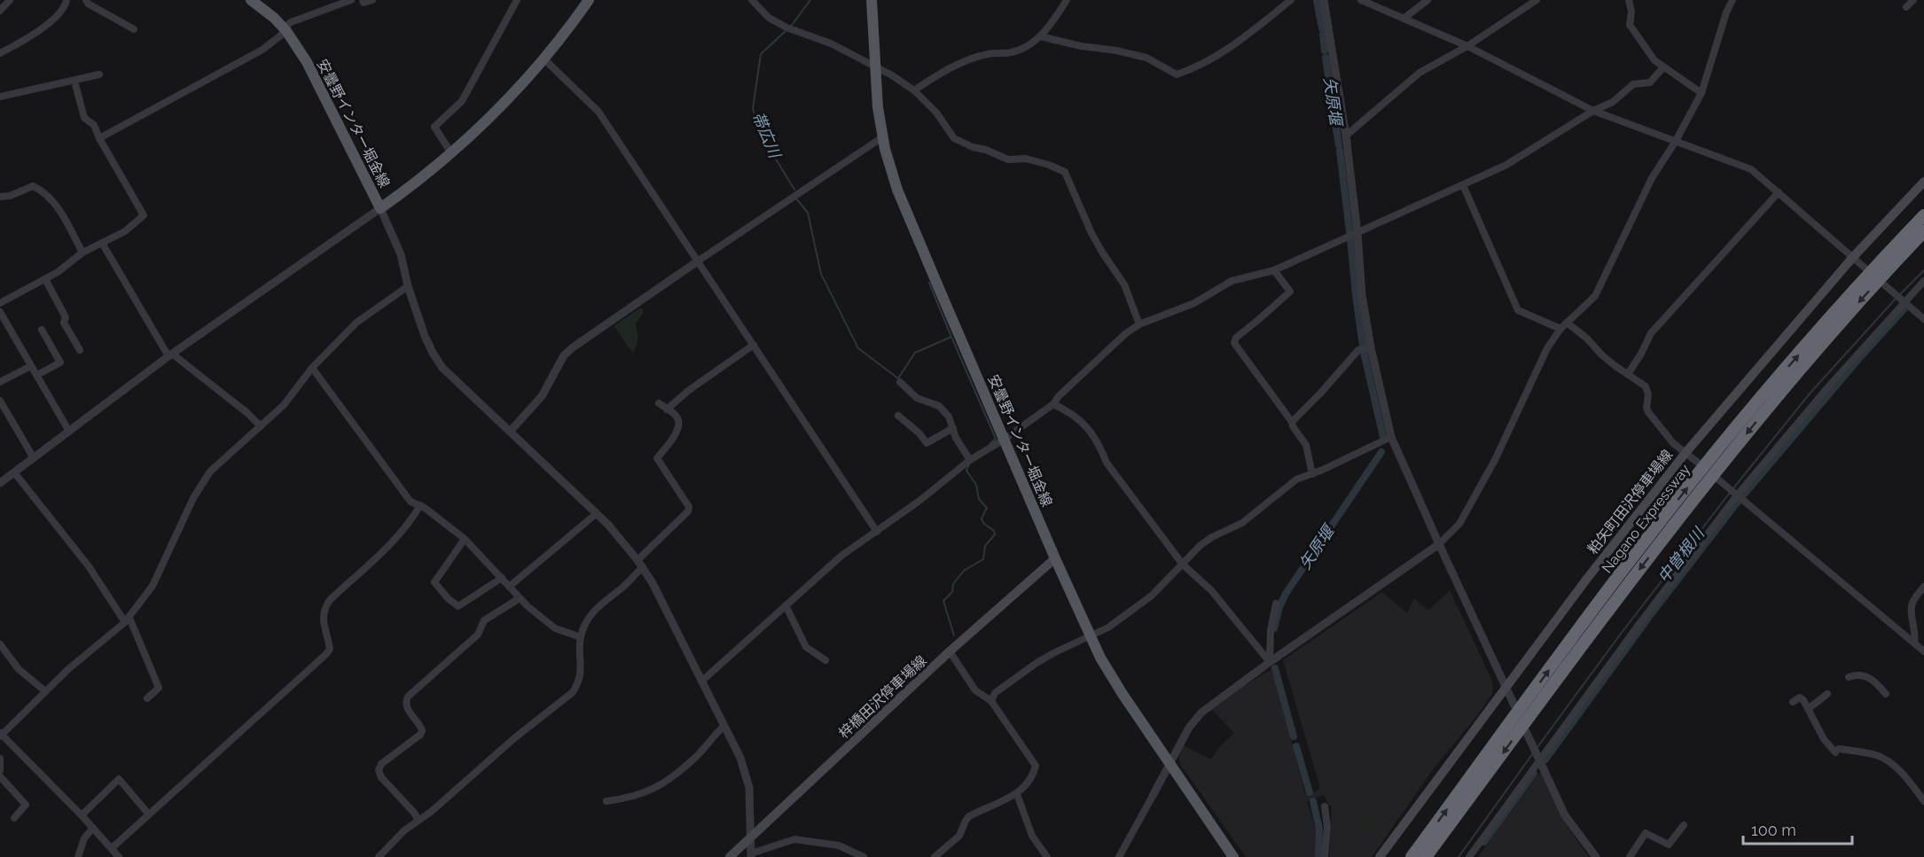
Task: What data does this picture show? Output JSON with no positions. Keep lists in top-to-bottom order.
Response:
{
  "streets": {
    "highway": ["Nagano Expressway"],
    "main road": ["安曇野インター堀金線", "粕矢町田沢停車場線", "梓橋田沢停車場線"]
  },
  "crossings": [
    ["安曇野インター堀金線", "梓橋田沢停車場線"]
  ],
  "water": ["矢原堰", "帯広川", "中曽根川"],
  "scale_bar": "100 m"
}
